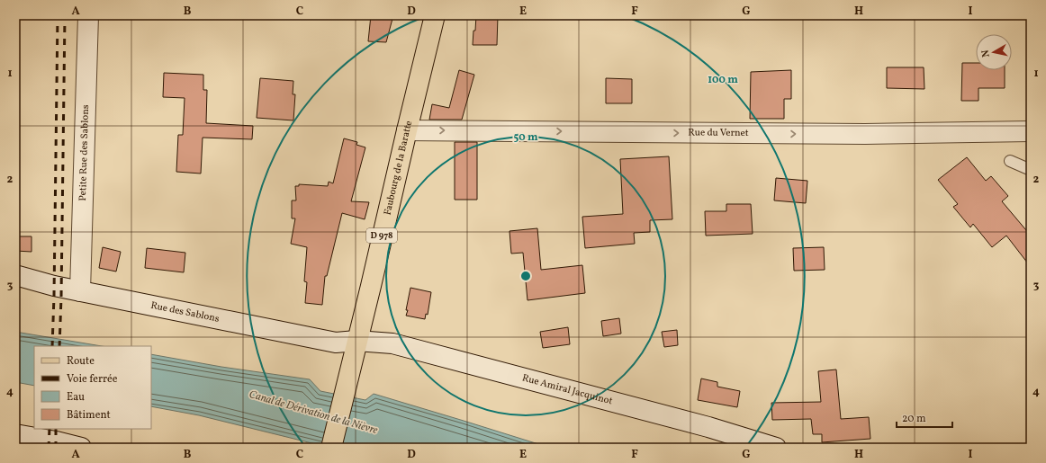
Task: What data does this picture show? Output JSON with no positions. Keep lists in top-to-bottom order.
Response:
{
  "streets": {
    "main road": ["Faubourg de la Baratte", "D 978"],
    "street": [
      "Rue du Vernet",
      "Petite Rue des Sablons",
      "Rue des Sablons",
      "Rue Amiral Jacquinot"
    ]
  },
  "crossings": [
    ["Rue du Vernet", "Faubourg de la Baratte"],
    ["Petite Rue des Sablons", "Rue des Sablons"],
    ["Faubourg de la Baratte", "D 978"],
    ["Faubourg de la Baratte", "Rue des Sablons"],
    ["Faubourg de la Baratte", "Rue Amiral Jacquinot"],
    ["D 978", "Rue des Sablons"],
    ["D 978", "Rue Amiral Jacquinot"],
    ["Rue des Sablons", "Rue Amiral Jacquinot"]
  ],
  "one_way": ["Rue du Vernet"],
  "water": ["Canal de Dérivation de la Nièvre"],
  "legend": [
    "Route",
    "Voie ferrée",
    "Eau",
    "Bâtiment"
  ],
  "scale_bar": "20 m",
  "north": "left",
  "grid": {
    "columns": [
      "A",
      "B",
      "C",
      "D",
      "E",
      "F",
      "G",
      "H",
      "I"
    ],
    "rows": [
      "1",
      "2",
      "3",
      "4"
    ]
  },
  "rings": ["100 m", "50 m"]
}
